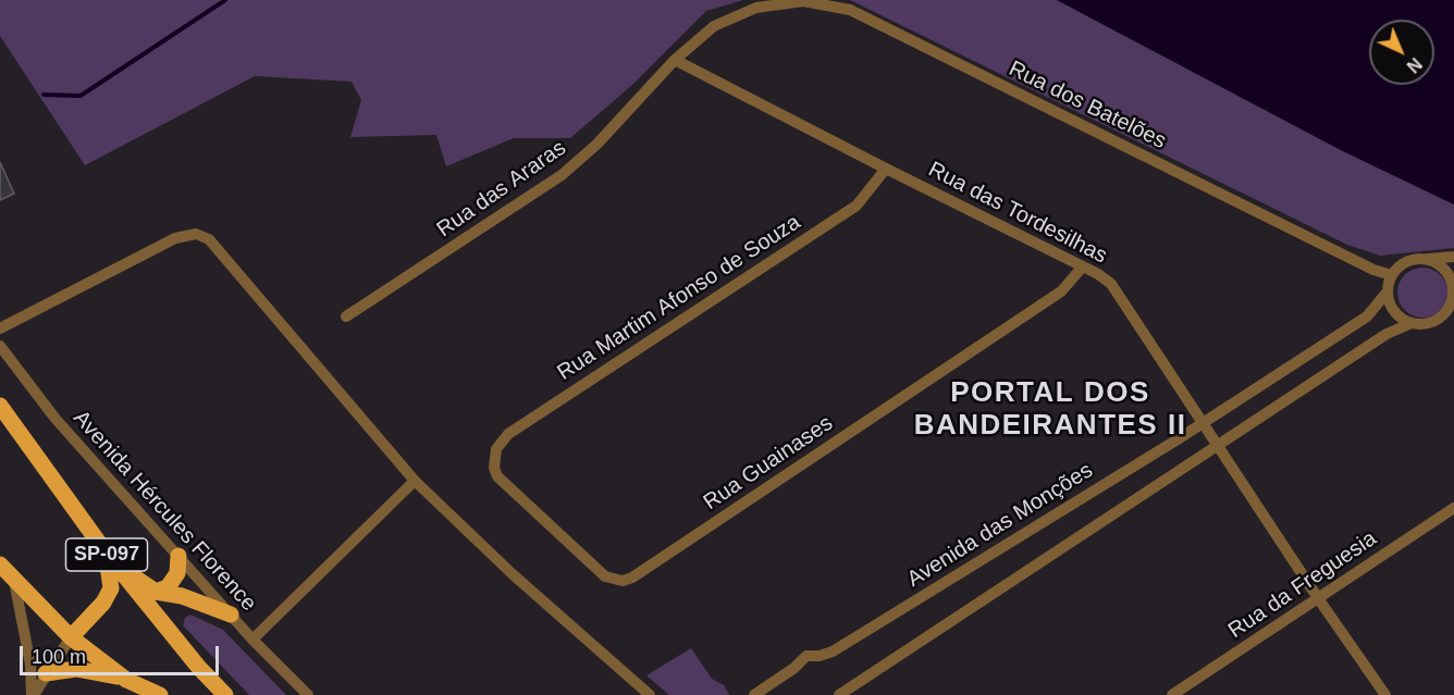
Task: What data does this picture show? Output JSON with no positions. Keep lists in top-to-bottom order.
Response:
{
  "streets": {
    "main road": ["SP-097"],
    "street": [
      "Rua dos Batelões",
      "Rua das Araras",
      "Rua das Tordesilhas",
      "Rua Martim Afonso de Souza",
      "Rua Guainases",
      "Avenida Hércules Florence",
      "Avenida das Monções",
      "Rua da Freguesia"
    ]
  },
  "crossings": [
    ["Rua dos Batelões", "Rua das Araras"],
    ["Rua dos Batelões", "Avenida das Monções"],
    ["Rua das Araras", "Rua das Tordesilhas"],
    ["Rua das Tordesilhas", "Rua Martim Afonso de Souza"],
    ["Rua das Tordesilhas", "Rua Guainases"],
    ["Rua das Tordesilhas", "Avenida das Monções"],
    ["Rua das Tordesilhas", "Rua da Freguesia"],
    ["Rua Martim Afonso de Souza", "Rua Guainases"]
  ],
  "districts": ["PORTAL DOS BANDEIRANTES II"],
  "scale_bar": "100 m",
  "north": "bottom right"
}
